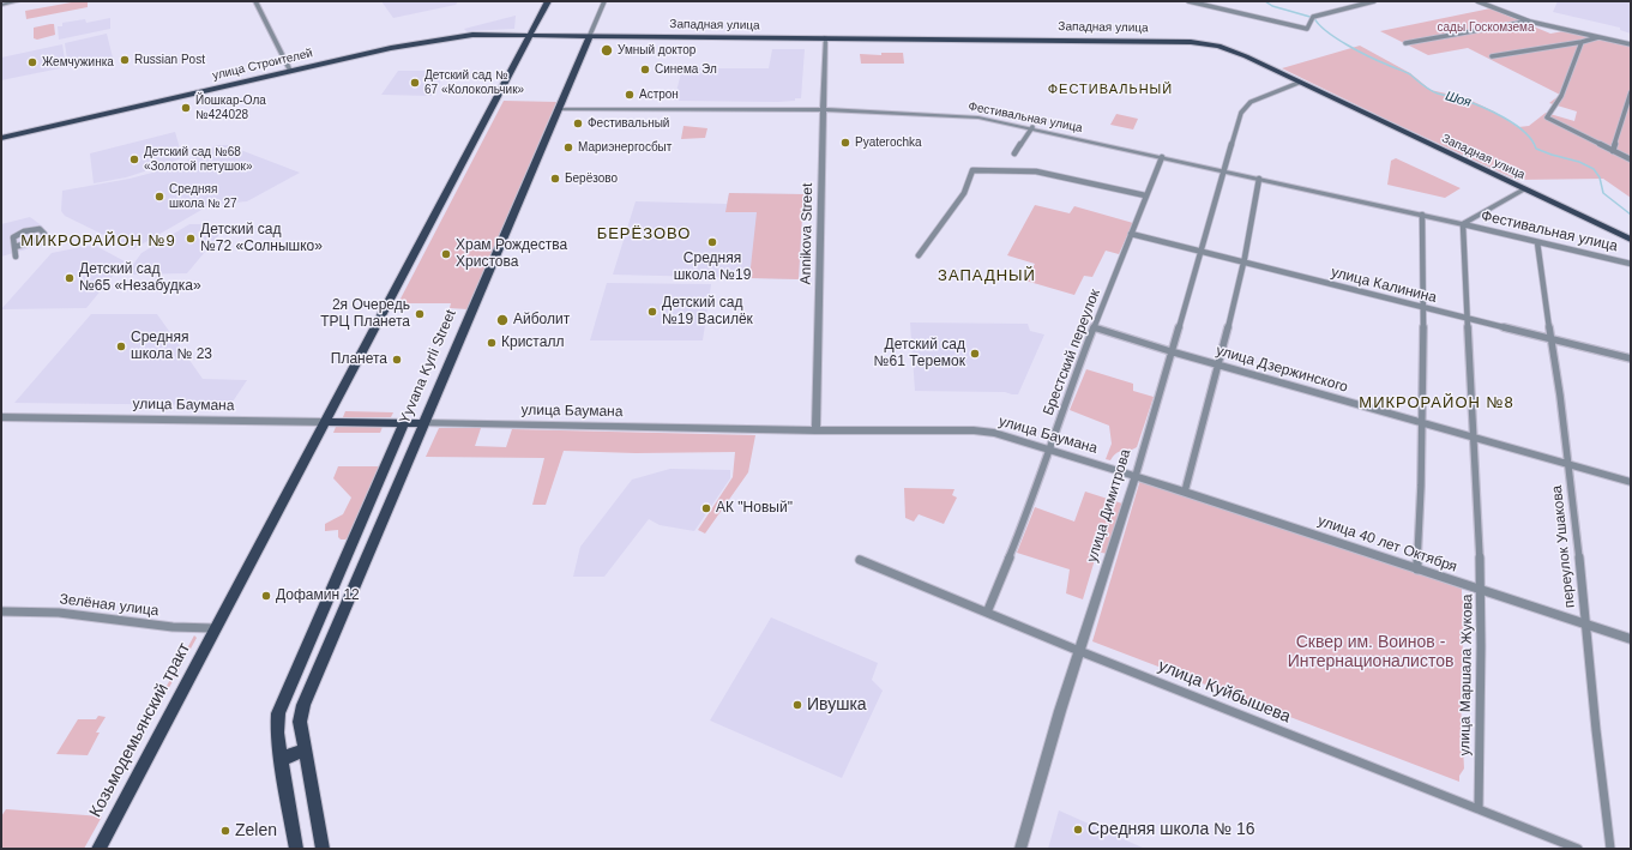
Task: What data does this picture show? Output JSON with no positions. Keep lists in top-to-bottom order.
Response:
{
  "streets": {
    "main road": [
      "Западная улица",
      "улица Строителей",
      "Yyvana Kyrli Street",
      "улица Баумана",
      "Козьмодемьянский тракт"
    ],
    "street": [
      "Фестивальная улица",
      "Annikova Street",
      "улица Калинина",
      "Брестский переулок",
      "улица Дзержинского",
      "улица Димитрова",
      "улица 40 лет Октября",
      "переулок Ушакова",
      "Зелёная улица",
      "улица Маршала Жукова",
      "улица Куйбышева"
    ]
  },
  "crossings": [
    ["Западная улица", "улица Строителей"],
    ["Западная улица", "Annikova Street"],
    ["Западная улица", "Yyvana Kyrli Street"],
    ["Западная улица", "улица Димитрова"],
    ["Фестивальная улица", "Annikova Street"],
    ["Фестивальная улица", "Брестский переулок"],
    ["Фестивальная улица", "Yyvana Kyrli Street"],
    ["Фестивальная улица", "улица Димитрова"],
    ["Фестивальная улица", "переулок Ушакова"],
    ["Фестивальная улица", "улица Маршала Жукова"],
    ["Annikova Street", "улица Баумана"],
    ["улица Калинина", "Брестский переулок"],
    ["улица Калинина", "улица Димитрова"],
    ["улица Калинина", "переулок Ушакова"],
    ["улица Калинина", "улица Маршала Жукова"],
    ["Брестский переулок", "улица Дзержинского"],
    ["Брестский переулок", "улица Баумана"],
    ["Брестский переулок", "улица Куйбышева"],
    ["Yyvana Kyrli Street", "улица Баумана"],
    ["улица Дзержинского", "улица Димитрова"],
    ["улица Дзержинского", "переулок Ушакова"],
    ["улица Дзержинского", "улица Маршала Жукова"],
    ["улица Баумана", "улица Димитрова"],
    ["улица Баумана", "улица 40 лет Октября"],
    ["улица Димитрова", "улица 40 лет Октября"],
    ["улица Димитрова", "улица Куйбышева"],
    ["улица 40 лет Октября", "переулок Ушакова"],
    ["улица 40 лет Октября", "улица Маршала Жукова"],
    ["Зелёная улица", "Козьмодемьянский тракт"],
    ["улица Маршала Жукова", "улица Куйбышева"]
  ],
  "districts": [
    "ФЕСТИВАЛЬНЫЙ",
    "БЕРЁЗОВО",
    "МИКРОРАЙОН №9",
    "ЗАПАДНЫЙ",
    "МИКРОРАЙОН №8"
  ],
  "water": ["Шоя"],
  "parks": ["сады Госкомзема", "Сквер им. Воинов - Интернационалистов"],
  "places": [
    "Умный доктор",
    "Russian Post",
    "Жемчужинка",
    "Синема Эл",
    "Детский сад № 67 «Колокольчик»",
    "Астрон",
    "Йошкар-Ола №424028",
    "Фестивальный",
    "Pyaterochka",
    "Мариэнергосбыт",
    "Детский сад №68 «Золотой петушок»",
    "Берёзово",
    "Средняя школа № 27",
    "Детский сад №72 «Солнышко»",
    "Средняя школа №19",
    "Храм Рождества Христова",
    "Детский сад №65 «Незабудка»",
    "Детский сад №19 Василёк",
    "2я Очередь ТРЦ Планета",
    "Айболит",
    "Кристалл",
    "Средняя школа № 23",
    "Детский сад №61 Теремок",
    "Планета",
    "АК \"Новый\"",
    "Дофамин 12",
    "Ивушка",
    "Средняя школа № 16",
    "Zelen"
  ]
}
